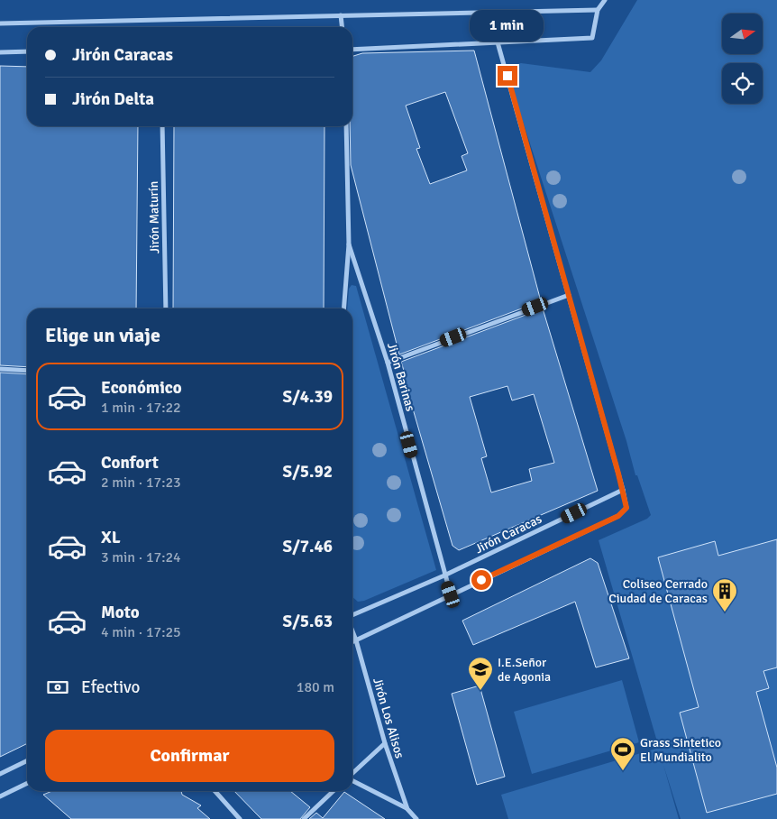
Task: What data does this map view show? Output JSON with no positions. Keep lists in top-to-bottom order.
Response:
{
  "streets": {
    "street": [
      "Jirón Maturín",
      "Jirón Barinas",
      "Jirón Caracas",
      "Jirón Los Alisos"
    ]
  },
  "crossings": [
    ["Jirón Barinas", "Jirón Caracas"]
  ],
  "places": {
    "building": ["Coliseo Cerrado Ciudad de Caracas"],
    "school or university": ["I.E.Señor de Agonia"],
    "sports": ["Grass Sintetico El Mundialito"]
  },
  "north": "right",
  "page": {
    "bubble": "1 min",
    "banner": ["Jirón Caracas", "Jirón Delta"],
    "heading": "Elige un viaje",
    "list": [
      {
        "name": "Económico",
        "note": "1 min · 17:22",
        "value": "S/4.39"
      },
      {
        "name": "Confort",
        "note": "2 min · 17:23",
        "value": "S/5.92"
      },
      {
        "name": "XL",
        "note": "3 min · 17:24",
        "value": "S/7.46"
      },
      {
        "name": "Moto",
        "note": "4 min · 17:25",
        "value": "S/5.63"
      }
    ],
    "pay": ["Efectivo", "180 m"],
    "buttons": "Confirmar"
  }
}
